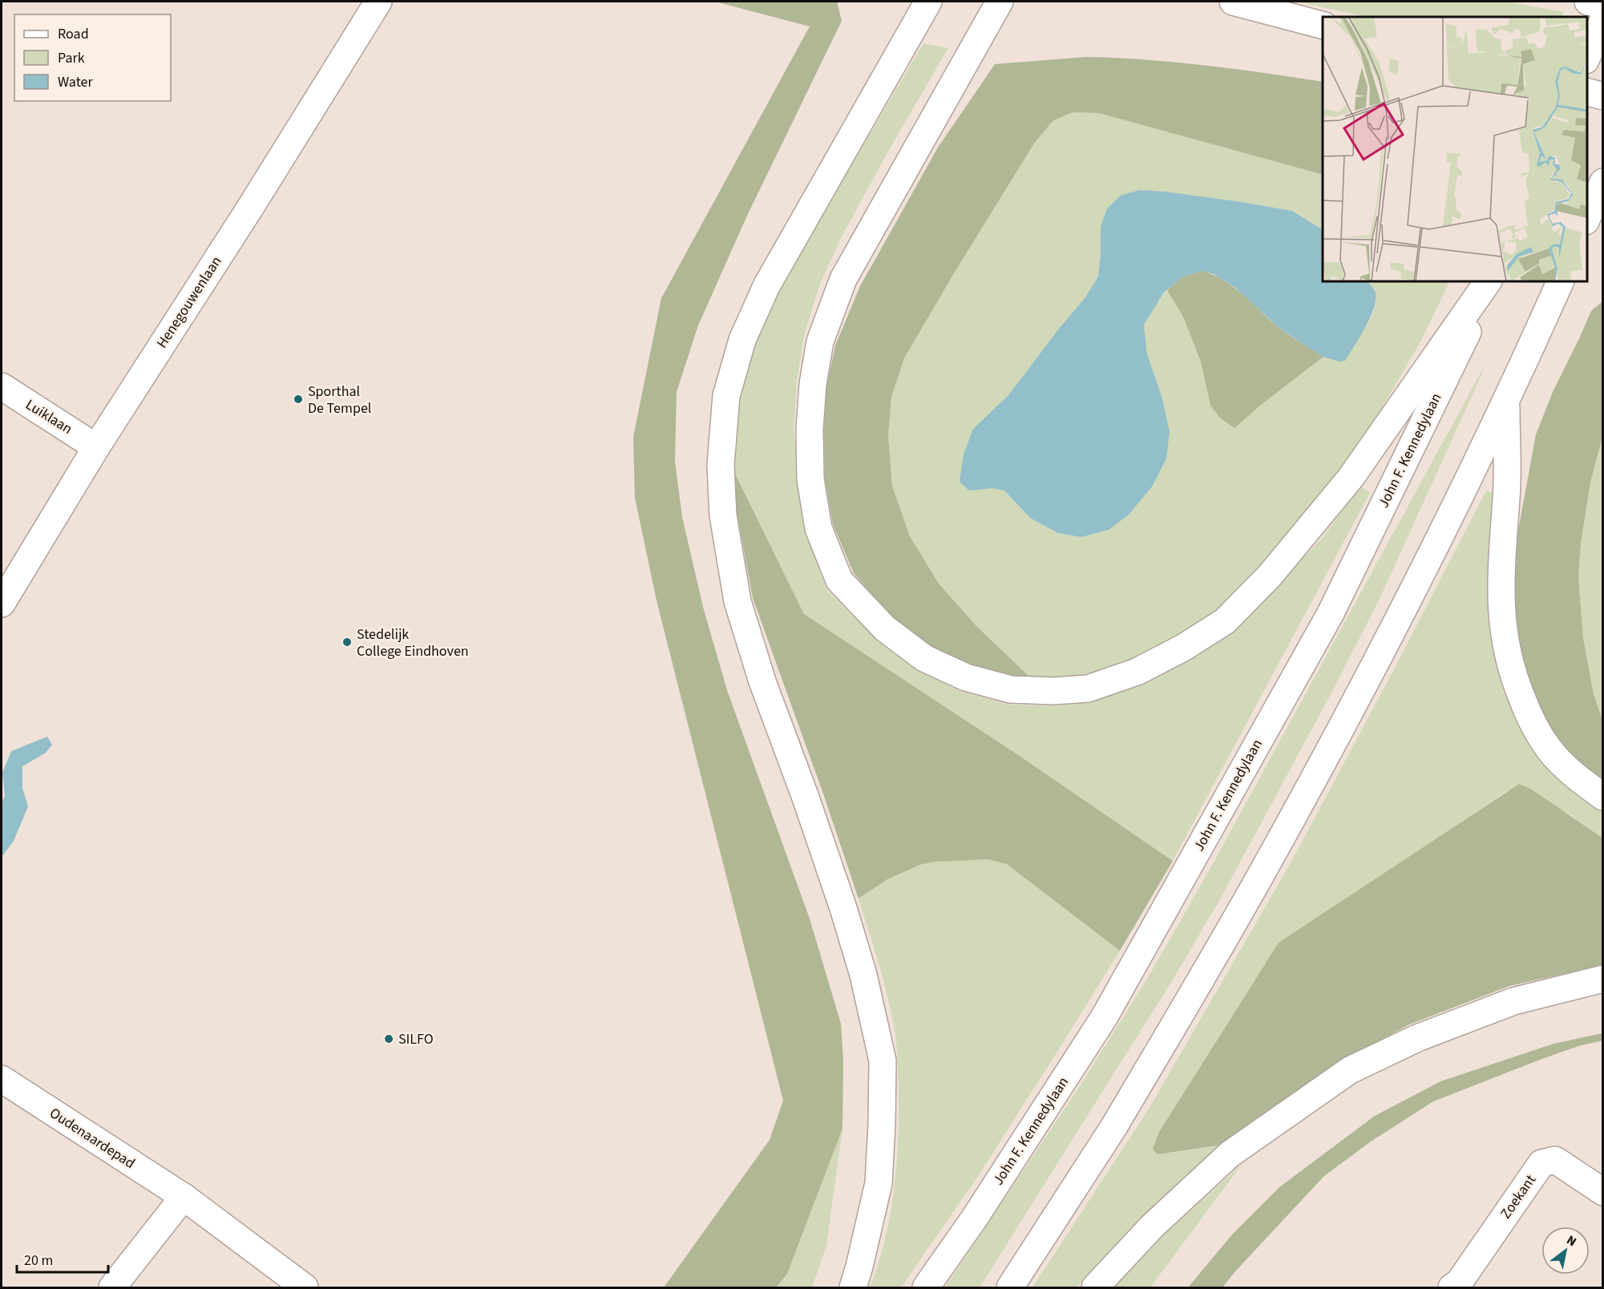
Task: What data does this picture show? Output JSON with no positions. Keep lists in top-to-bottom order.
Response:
{
  "streets": {
    "main road": [
      "Henegouwenlaan",
      "Luiklaan",
      "John F. Kennedylaan",
      "Oudenaardepad",
      "Zoekant"
    ]
  },
  "crossings": [
    ["Henegouwenlaan", "Luiklaan"]
  ],
  "places": ["Sporthal De Tempel", "Stedelijk College Eindhoven", "SILFO"],
  "legend": ["Road", "Park", "Water"],
  "scale_bar": "20 m",
  "north": "top right"
}
